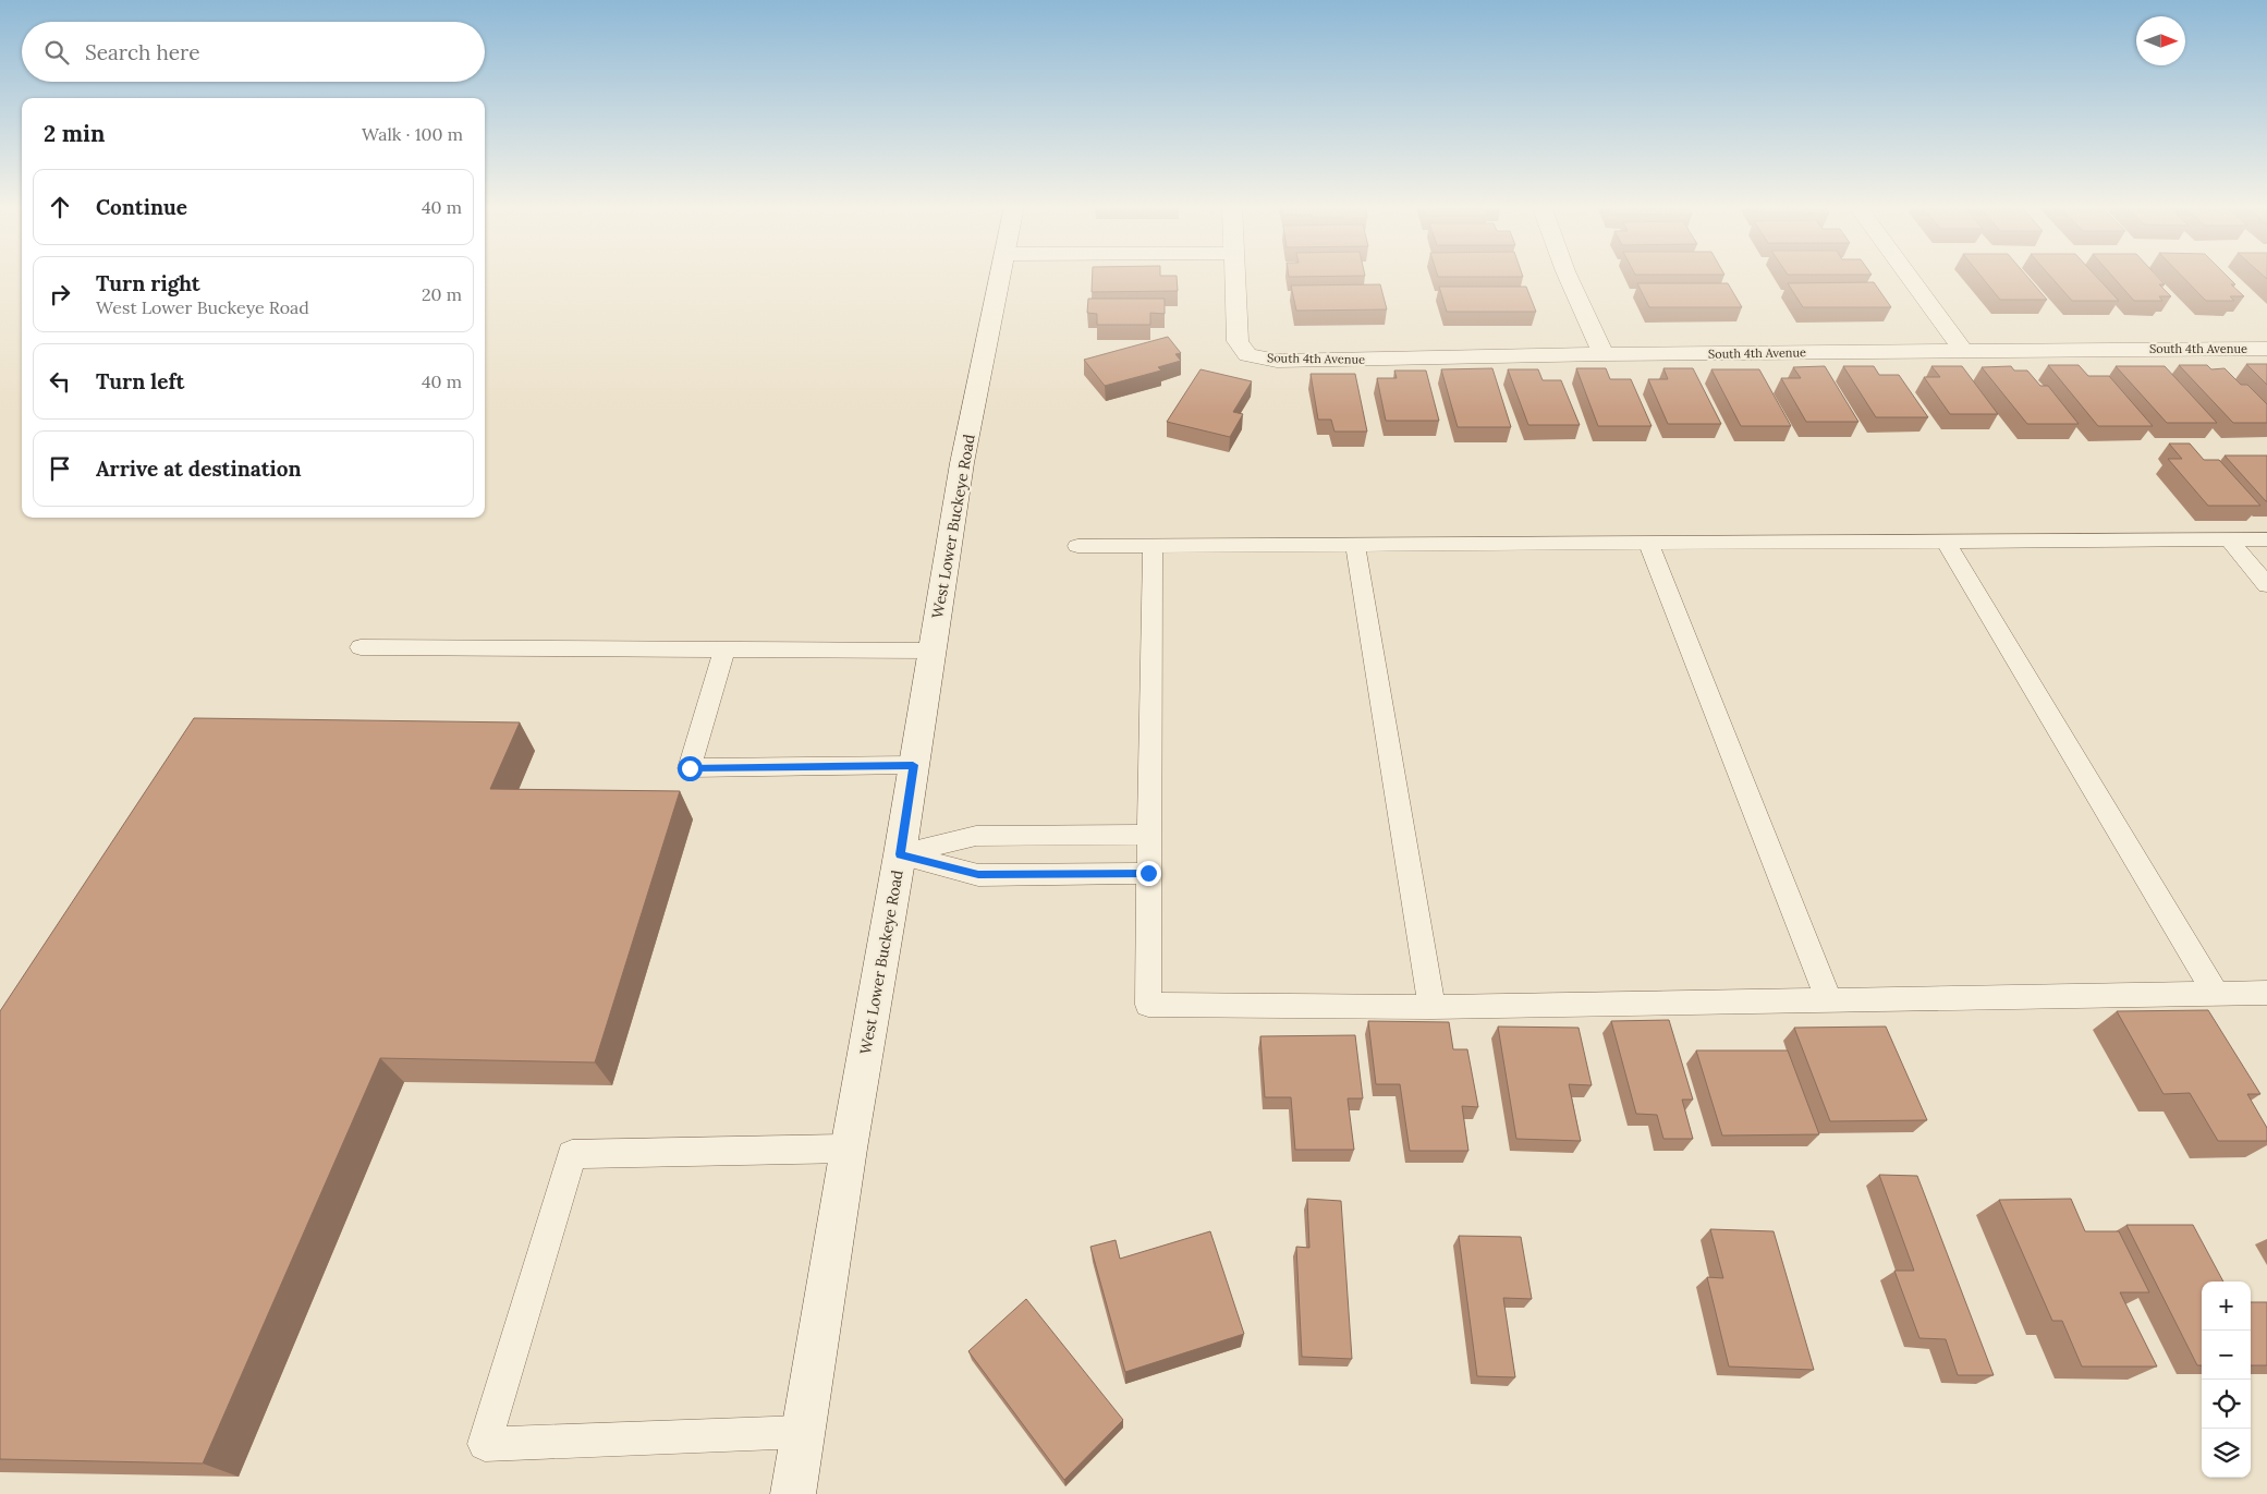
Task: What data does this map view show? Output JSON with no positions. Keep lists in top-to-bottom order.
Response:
{
  "streets": {
    "street": ["South 4th Avenue", "West Lower Buckeye Road"]
  },
  "north": "right",
  "page": {
    "search": "Search here",
    "heading": ["2 min", "Walk · 100 m"],
    "list": [
      ["Continue", "40 m"],
      ["Turn right", "West Lower Buckeye Road", "20 m"],
      ["Turn left", "40 m"],
      "Arrive at destination"
    ],
    "map_buttons": ["+", "−"]
  }
}
